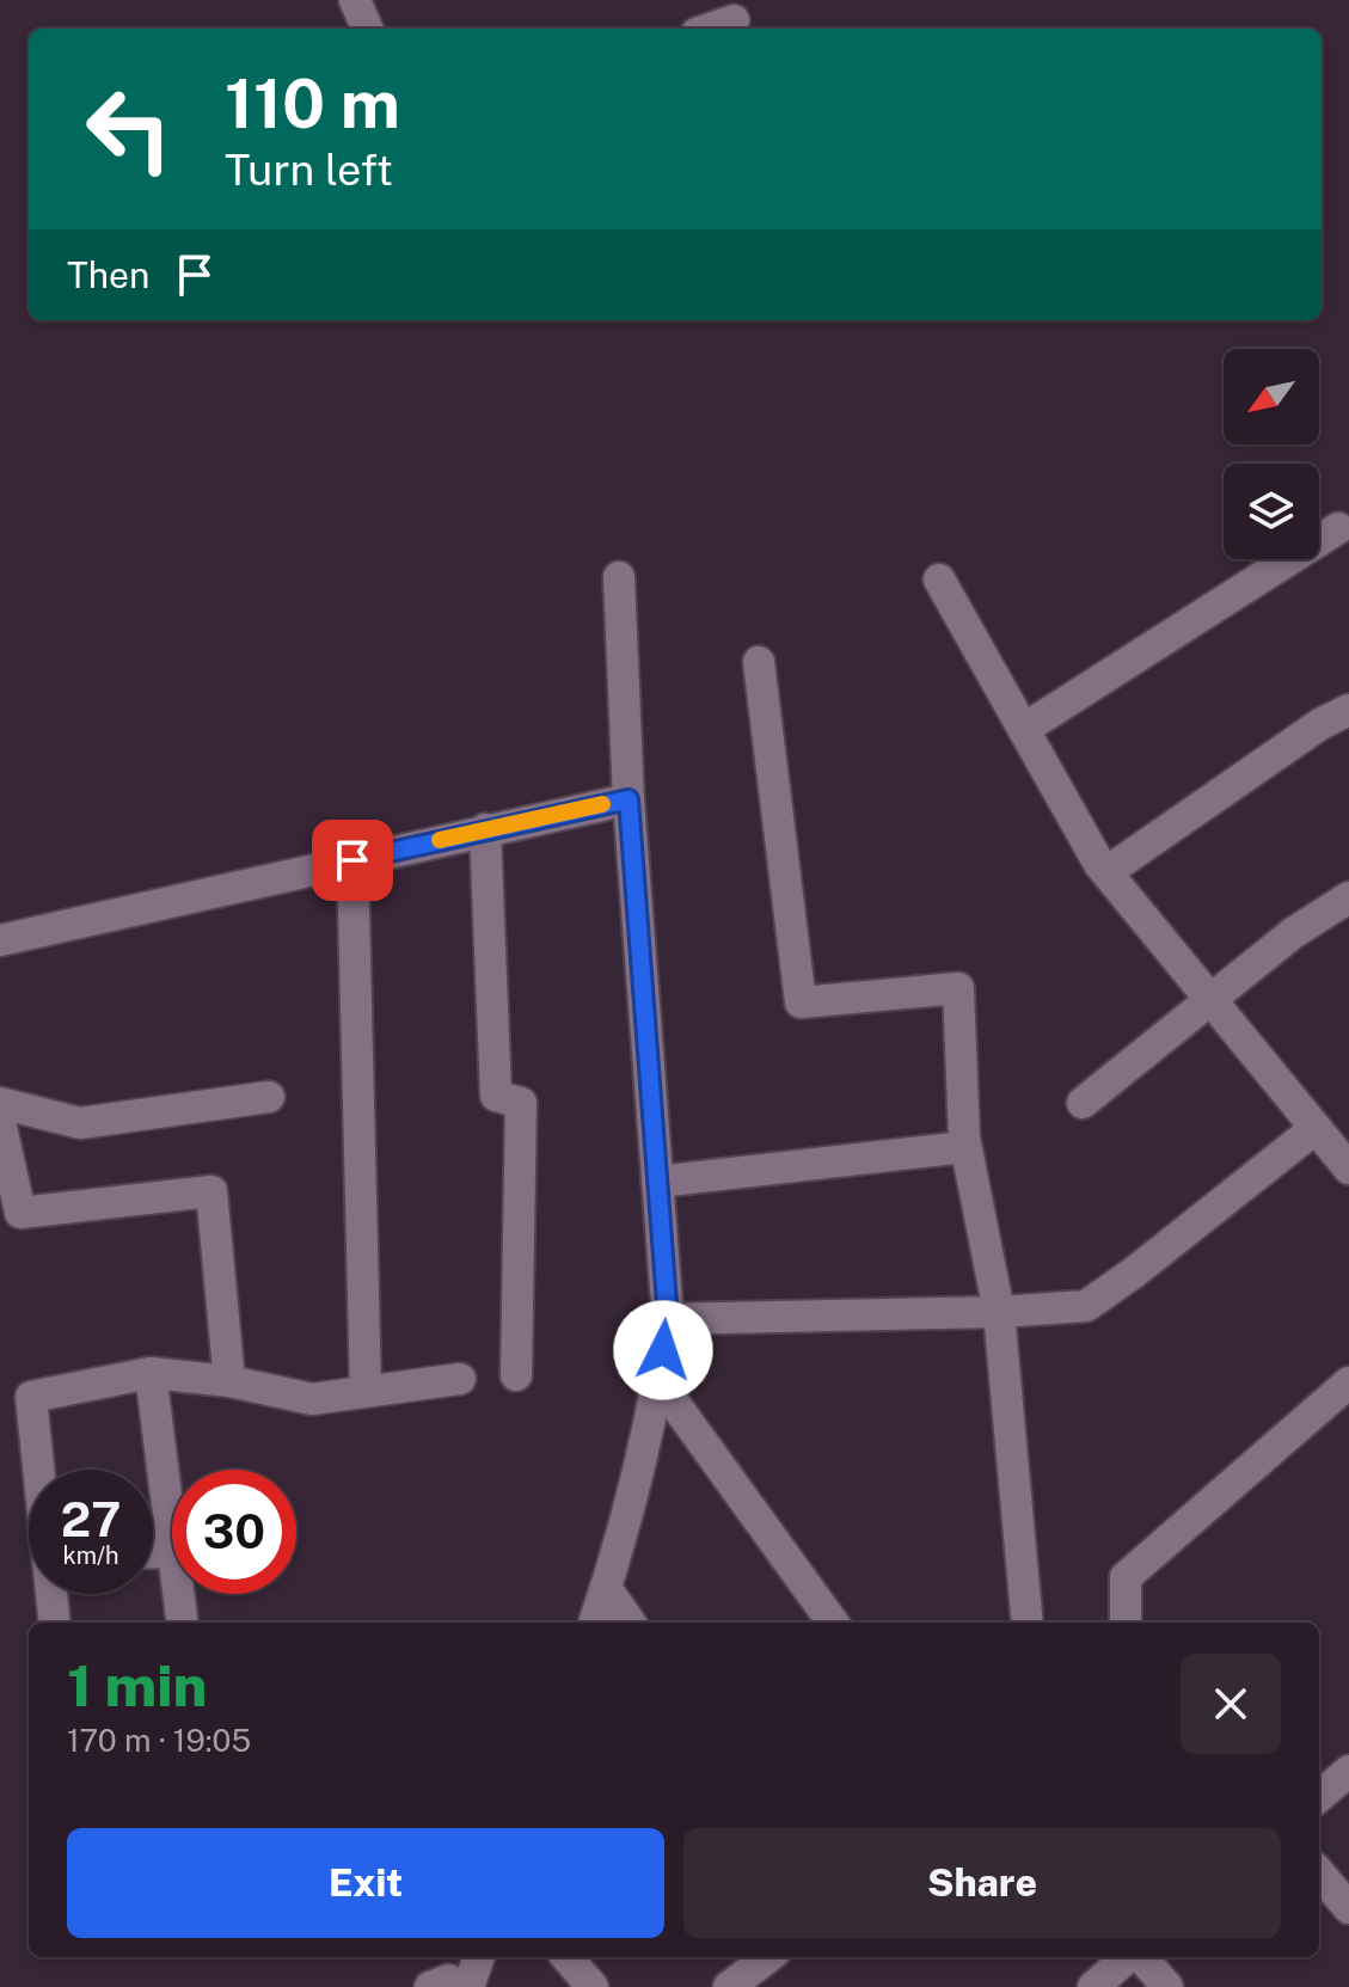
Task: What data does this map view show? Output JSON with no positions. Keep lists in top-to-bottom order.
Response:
{
  "north": "bottom left",
  "page": {
    "turn": ["110 m", "Turn left"],
    "then": "Then",
    "speed": "27 km/h",
    "limit": "30",
    "heading": ["1 min", "170 m · 19:05"],
    "buttons": ["Exit", "Share"]
  }
}
